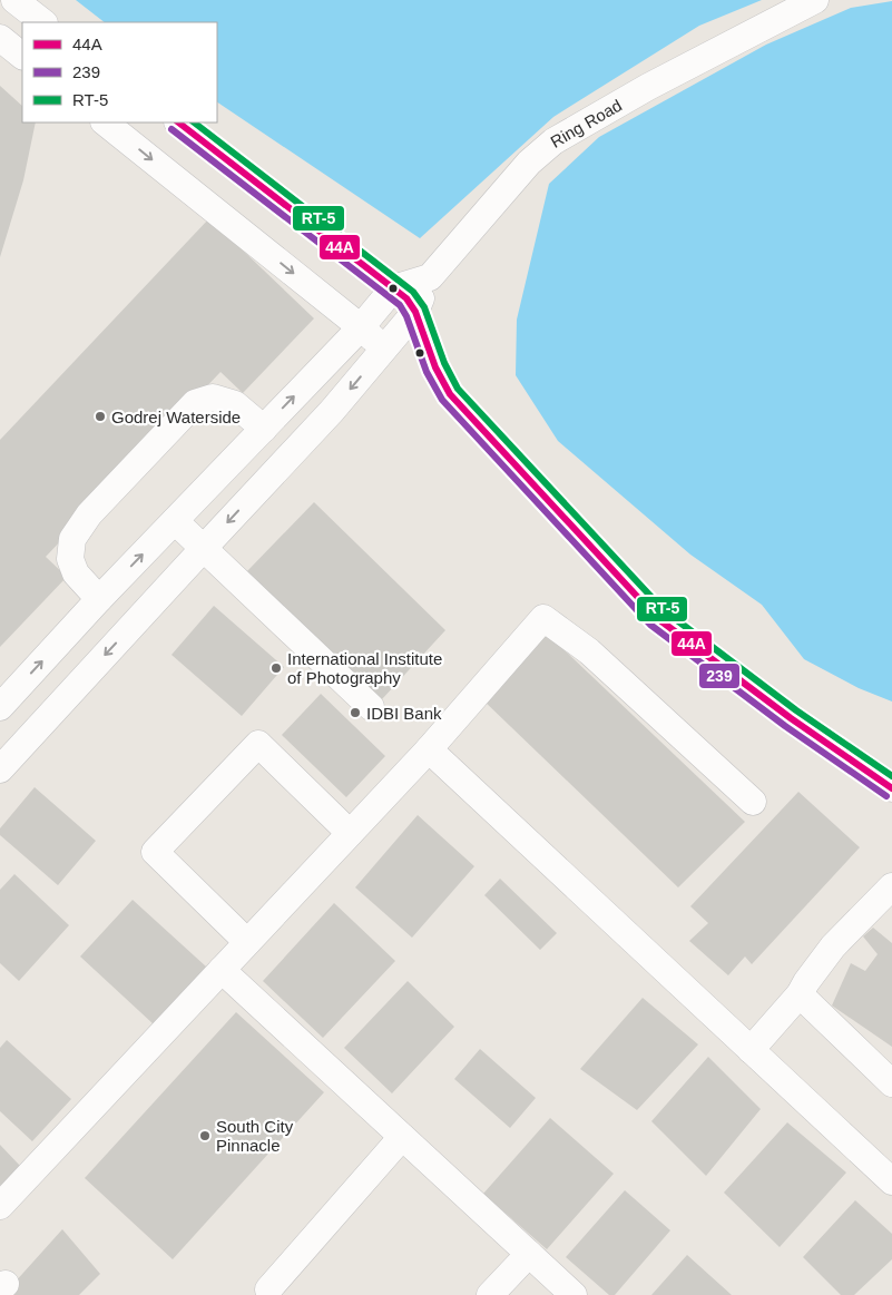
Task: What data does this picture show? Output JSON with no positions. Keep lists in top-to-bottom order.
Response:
{
  "streets": {
    "street": ["Ring Road"]
  },
  "places": [
    "Godrej Waterside",
    "International Institute of Photography",
    "IDBI Bank",
    "South City Pinnacle"
  ],
  "lines": ["transit line 44A", "transit line RT-5", "transit line 239"],
  "legend": ["44A", "239", "RT-5"]
}
